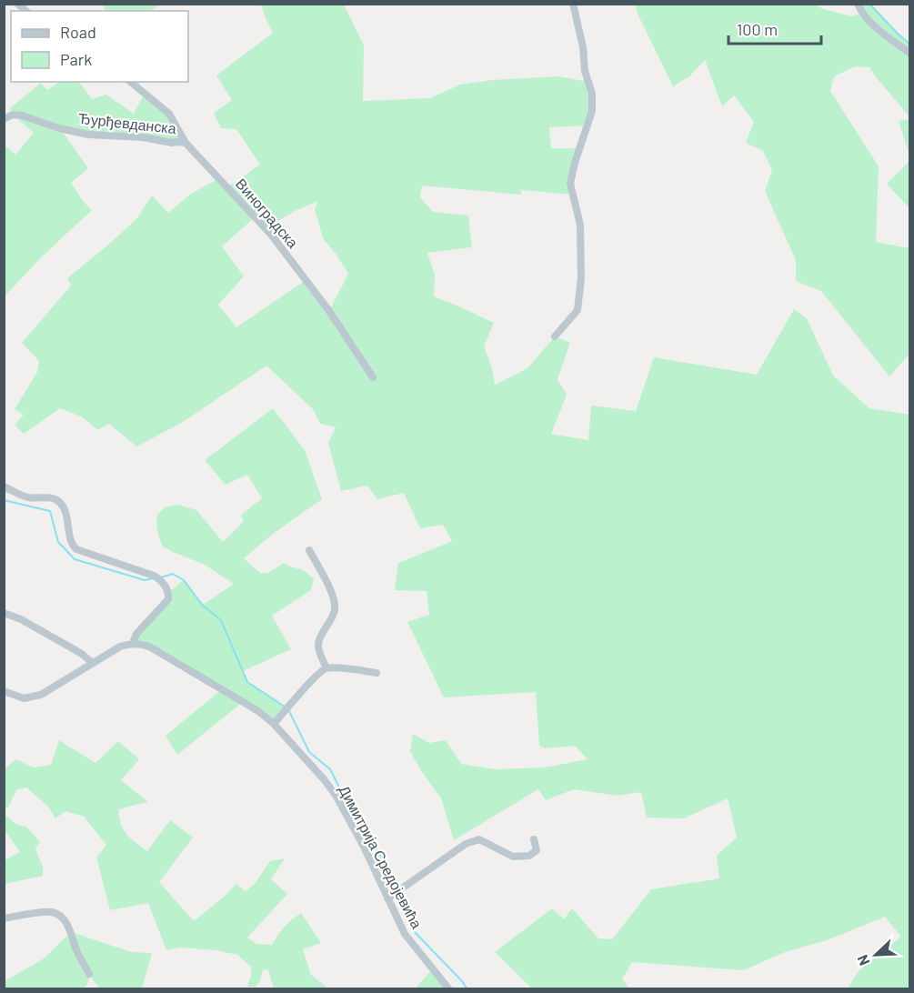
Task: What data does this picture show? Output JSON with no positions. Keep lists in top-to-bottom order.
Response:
{
  "streets": {
    "street": ["Ђурђевданска", "Виноградска", "Димитрија Средојевића"]
  },
  "crossings": [
    ["Ђурђевданска", "Виноградска"]
  ],
  "legend": ["Road", "Park"],
  "scale_bar": "100 m",
  "north": "bottom left"
}
